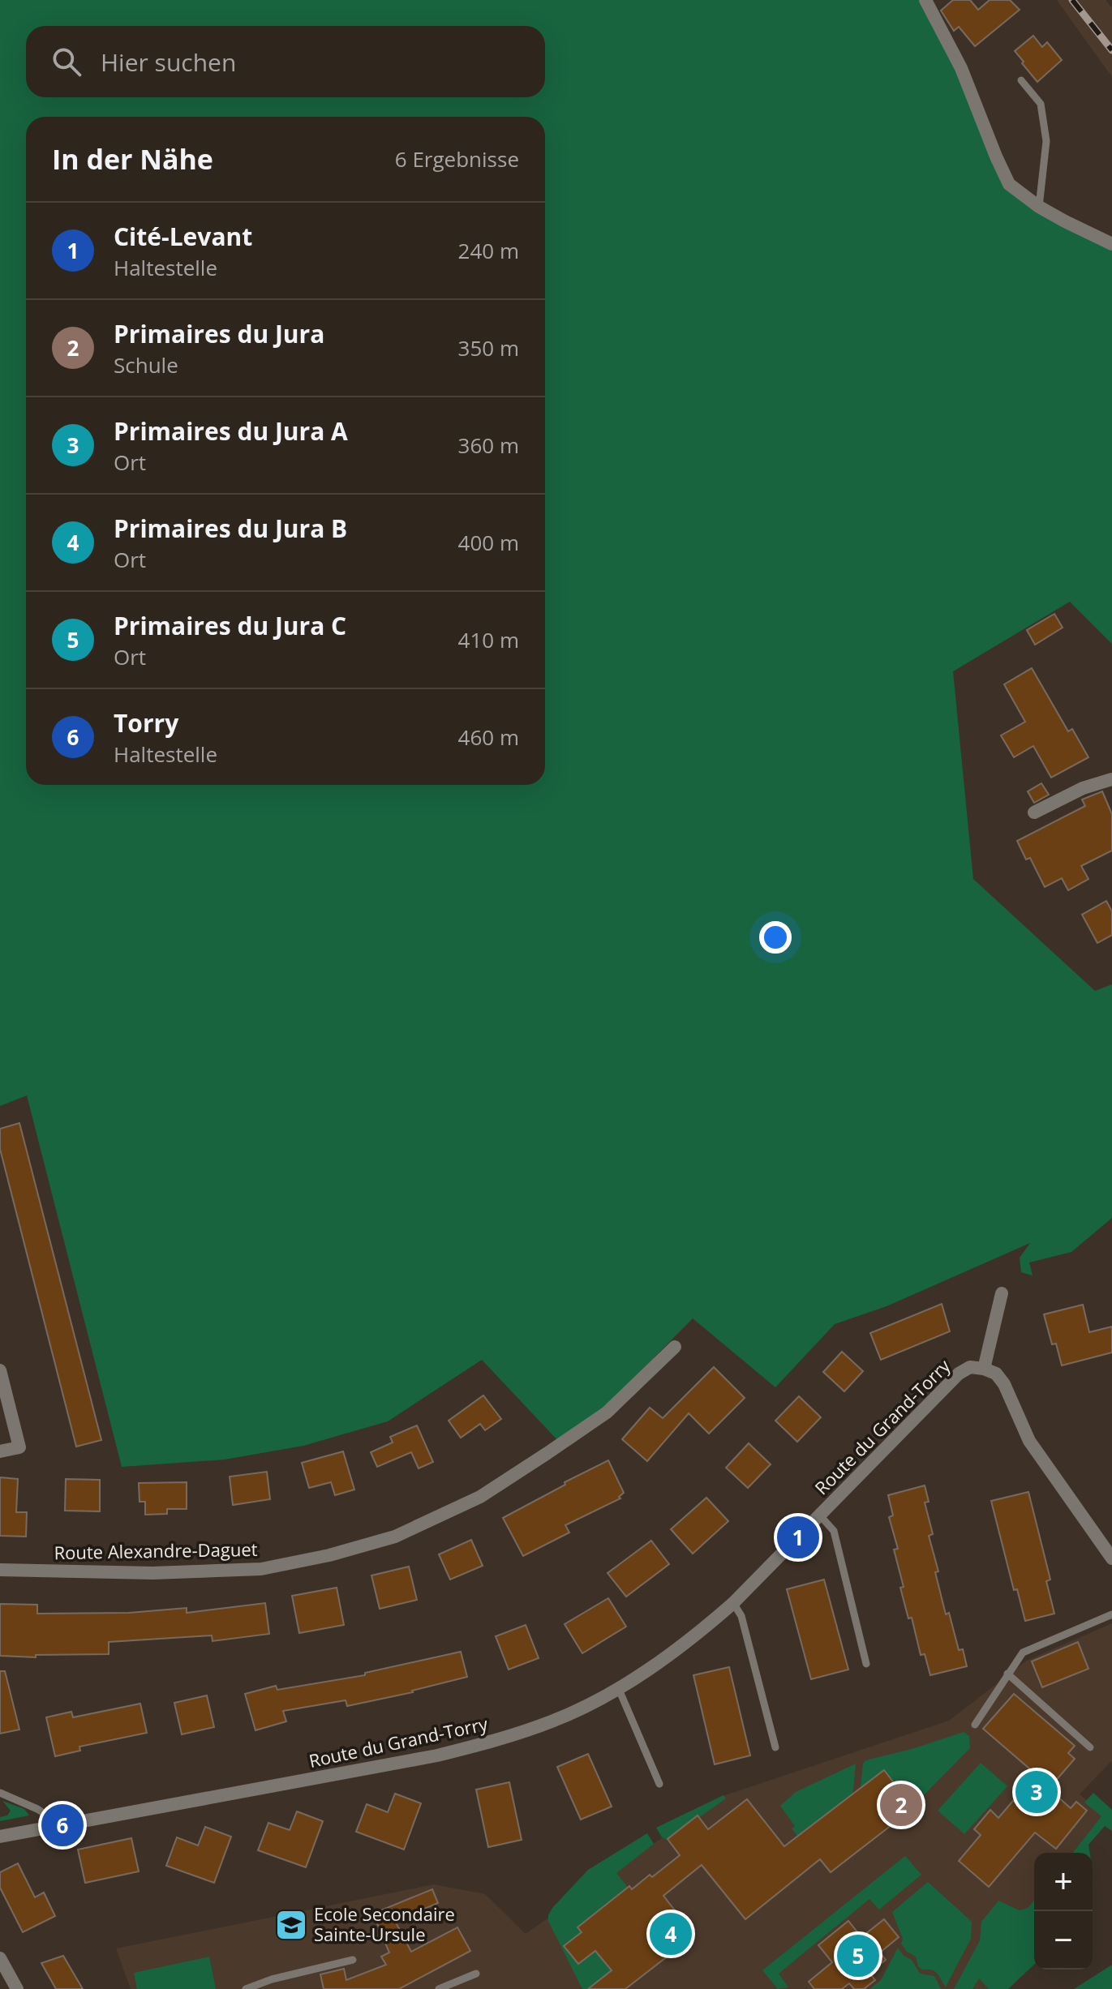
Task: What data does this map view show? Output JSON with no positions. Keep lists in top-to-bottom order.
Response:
{
  "streets": {
    "street": ["Route du Grand-Torry", "Route Alexandre-Daguet"]
  },
  "places": {
    "school or university": ["Ecole Secondaire Sainte-Ursule"]
  },
  "page": {
    "search": "Hier suchen",
    "heading": ["In der Nähe", "6 Ergebnisse"],
    "list": [
      {
        "mark": "1",
        "name": "Cité-Levant",
        "note": "Haltestelle",
        "value": "240 m"
      },
      {
        "mark": "2",
        "name": "Primaires du Jura",
        "note": "Schule",
        "value": "350 m"
      },
      {
        "mark": "3",
        "name": "Primaires du Jura A",
        "note": "Ort",
        "value": "360 m"
      },
      {
        "mark": "4",
        "name": "Primaires du Jura B",
        "note": "Ort",
        "value": "400 m"
      },
      {
        "mark": "5",
        "name": "Primaires du Jura C",
        "note": "Ort",
        "value": "410 m"
      },
      {
        "mark": "6",
        "name": "Torry",
        "note": "Haltestelle",
        "value": "460 m"
      }
    ],
    "pins": [
      "1",
      "3",
      "2",
      "6",
      "4",
      "5"
    ],
    "map_buttons": ["+", "−"]
  }
}
